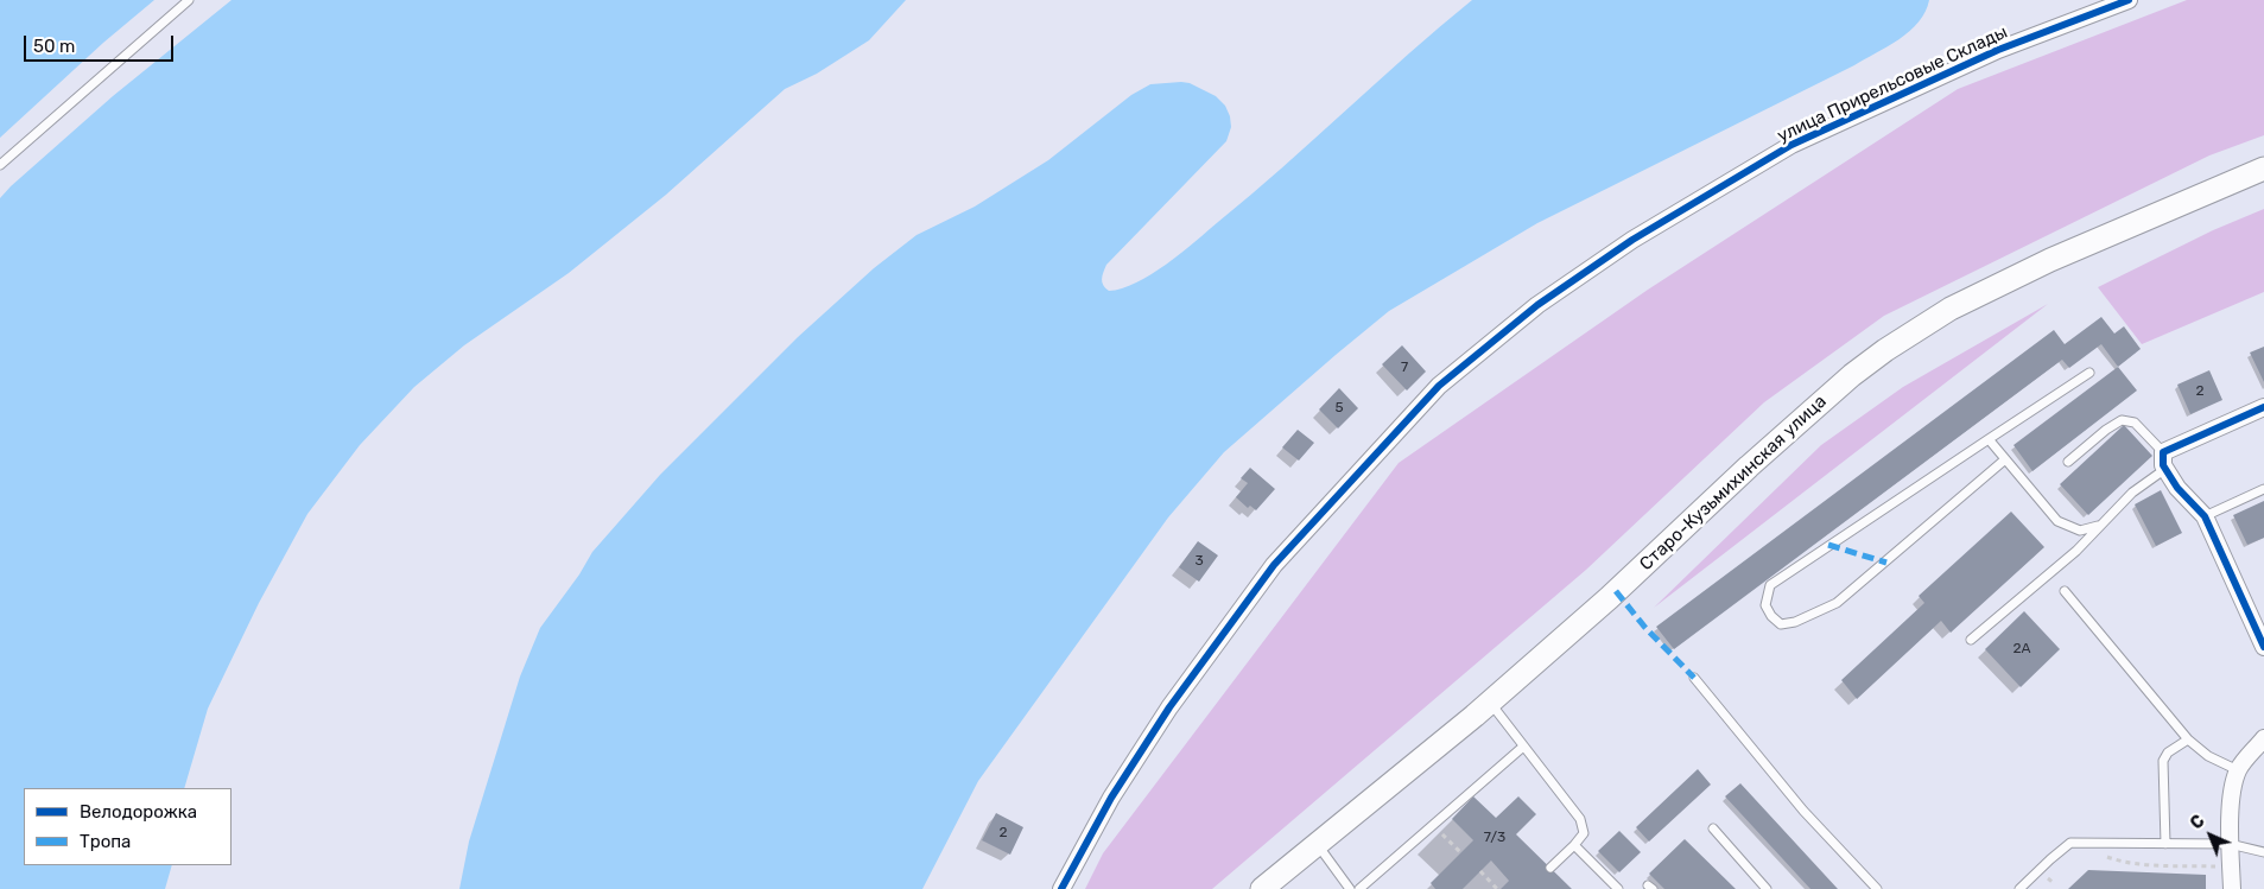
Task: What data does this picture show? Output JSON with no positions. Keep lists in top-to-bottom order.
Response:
{
  "streets": {
    "main road": ["Старо-Кузьмихинская улица"],
    "street": ["улица Прирельсовые Склады"]
  },
  "house_numbers": [
    "7",
    "2",
    "5",
    "3",
    "2А",
    "2",
    "7/3"
  ],
  "legend": ["Велодорожка", "Тропа"],
  "scale_bar": "50 m",
  "north": "top left"
}
